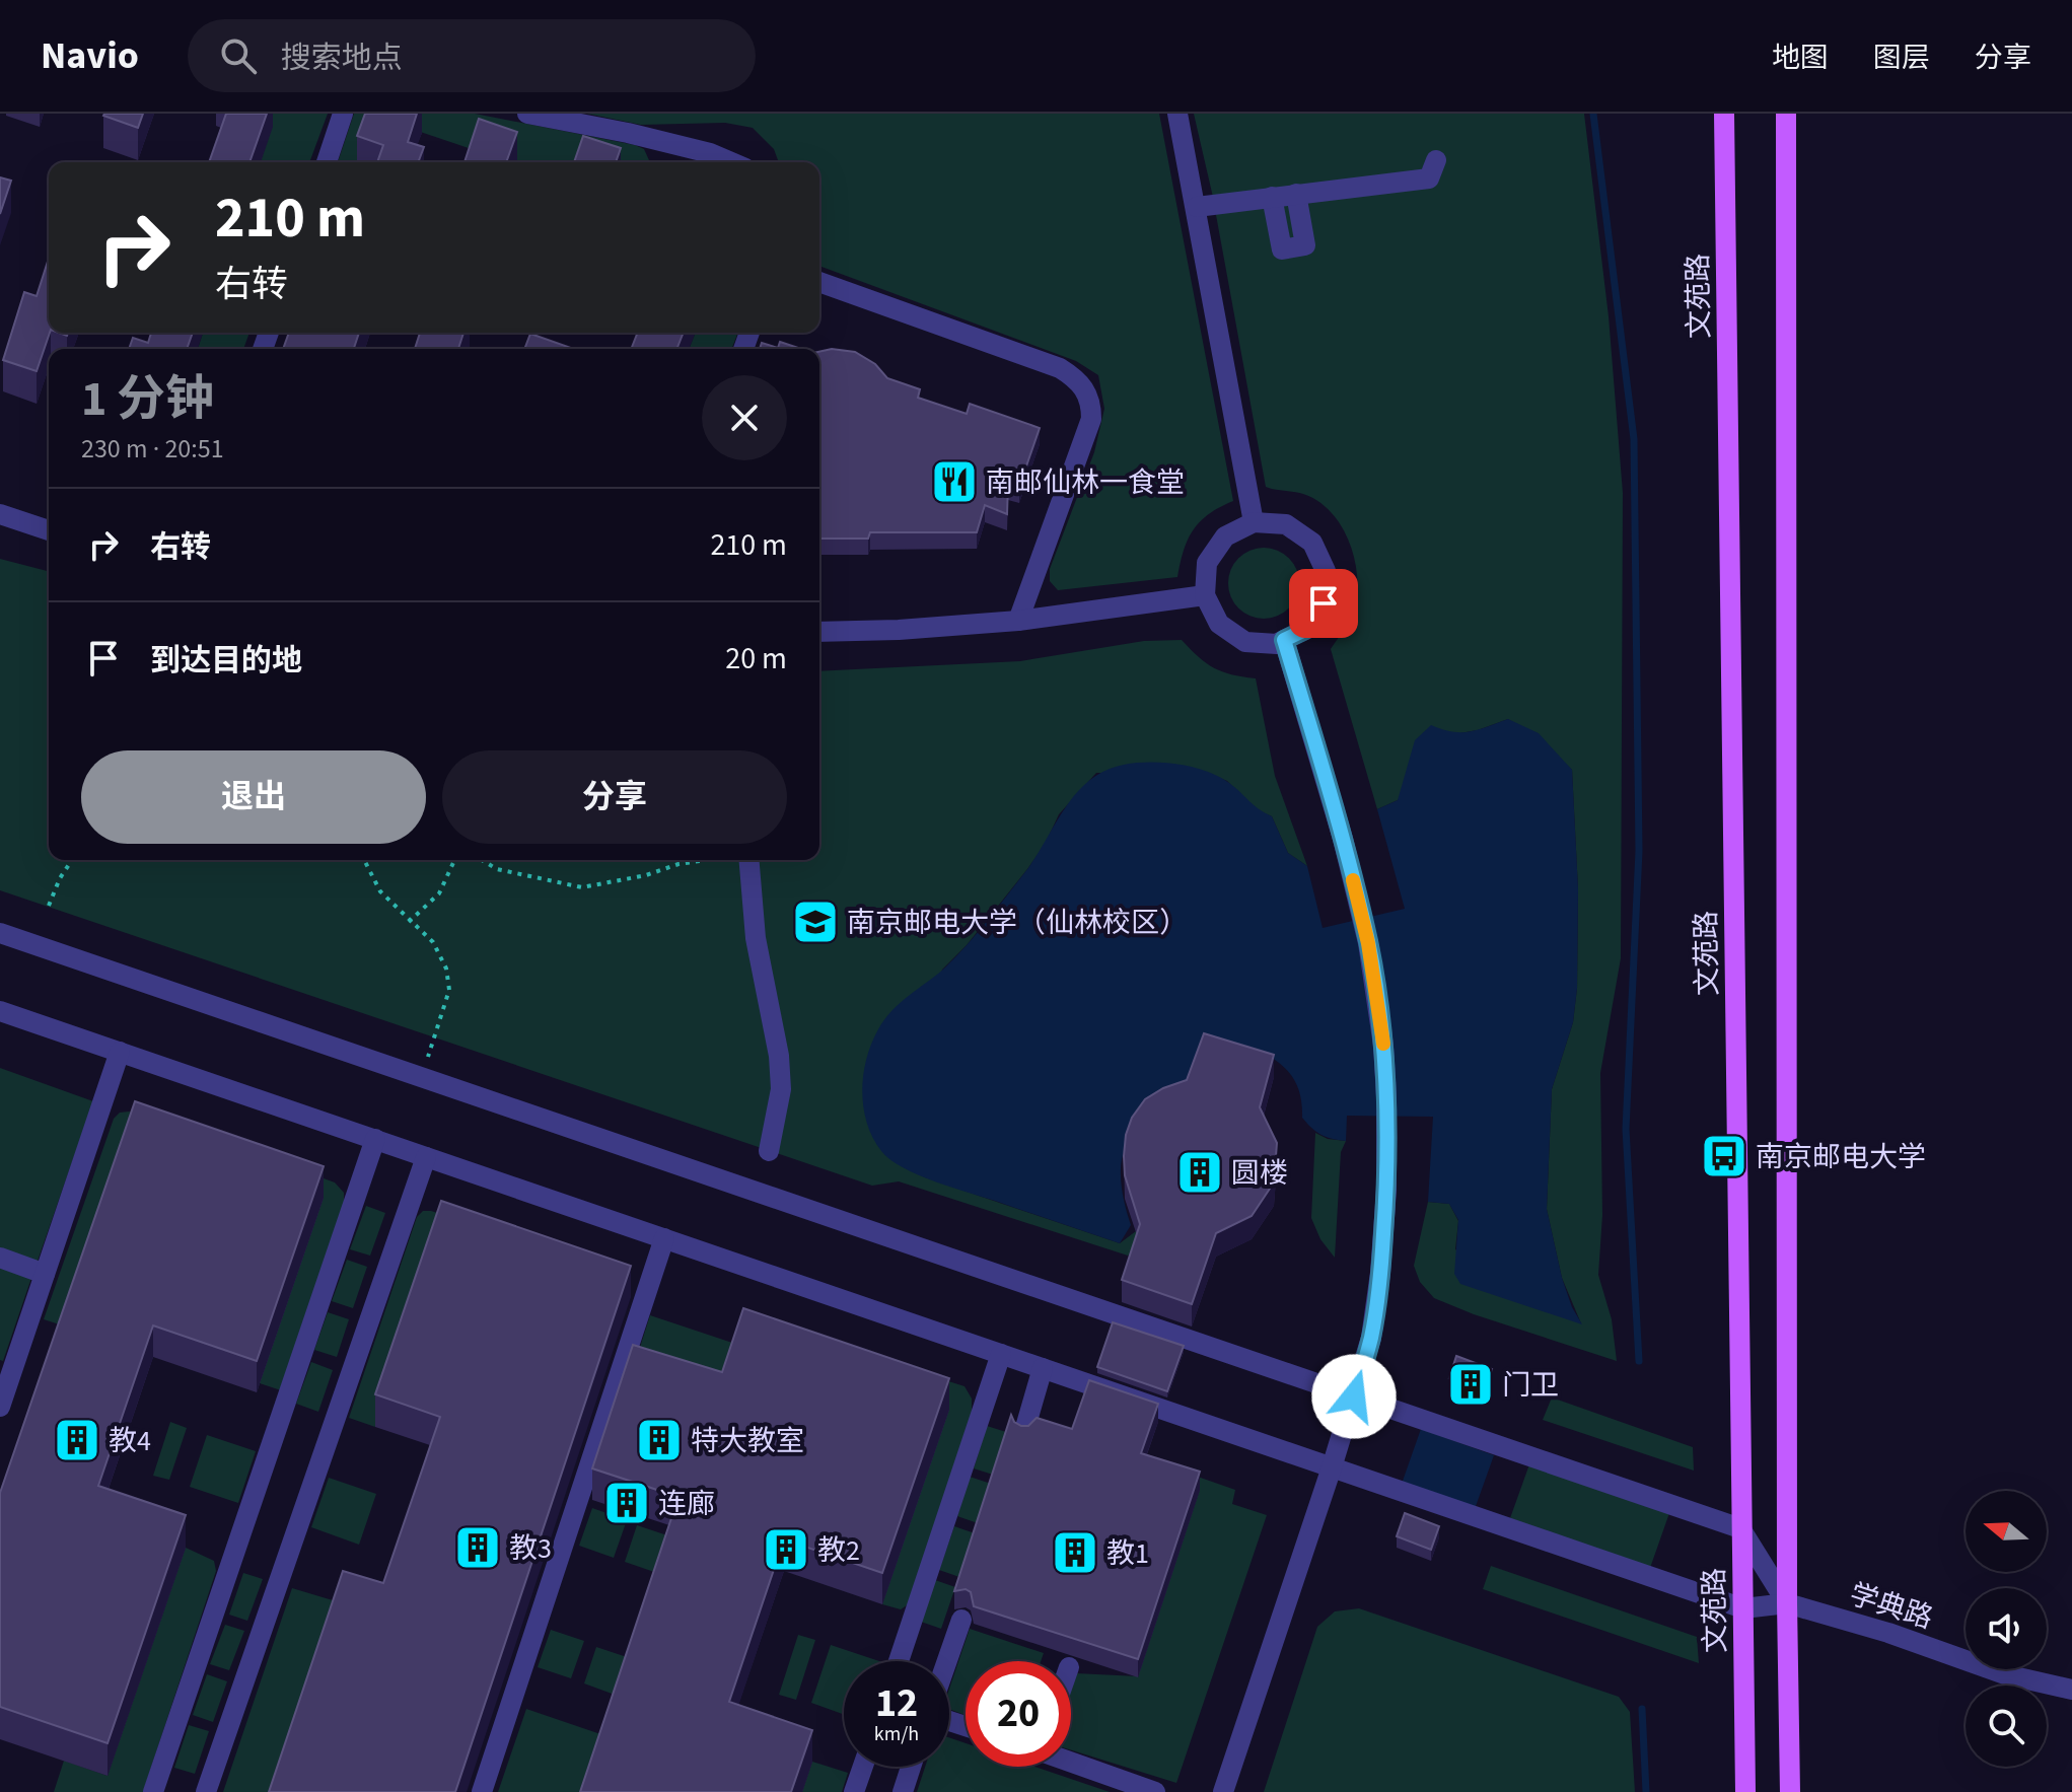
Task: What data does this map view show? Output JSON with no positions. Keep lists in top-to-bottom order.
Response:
{
  "streets": {
    "main road": ["文苑路"],
    "street": ["学典路"]
  },
  "places": {
    "restaurant": ["南邮仙林一食堂"],
    "school or university": ["南京邮电大学（仙林校区）"],
    "bus stop": ["南京邮电大学"],
    "building": [
      "圆楼",
      "门卫",
      "教4",
      "特大教室",
      "连廊",
      "教3",
      "教2",
      "教1"
    ]
  },
  "north": "left",
  "page": {
    "header": "Navio",
    "search": "搜索地点",
    "nav": ["地图", "图层", "分享"],
    "turn": ["210 m", "右转"],
    "heading": ["1 分钟", "230 m · 20:51"],
    "list": [
      {
        "name": "右转",
        "value": "210 m"
      },
      {
        "name": "到达目的地",
        "value": "20 m"
      }
    ],
    "buttons": ["退出", "分享"],
    "speed": "12 km/h",
    "limit": "20"
  }
}
